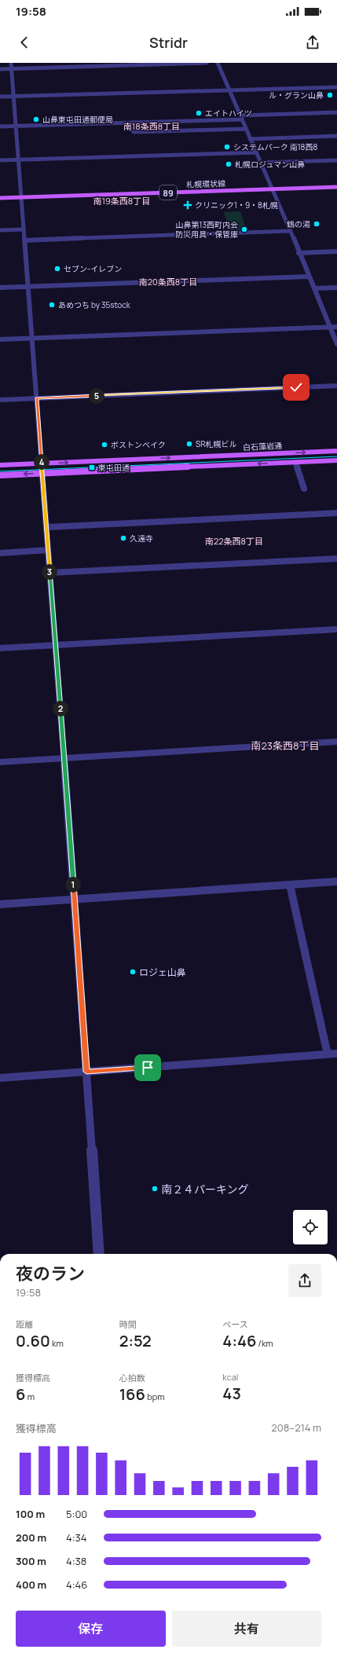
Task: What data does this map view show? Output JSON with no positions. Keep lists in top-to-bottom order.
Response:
{
  "streets": {
    "main road": ["札幌環状線", "89", "白石藻岩通"]
  },
  "districts": [
    "南18条西8丁目",
    "南19条西8丁目",
    "南20条西8丁目",
    "南22条西8丁目",
    "南23条西8丁目"
  ],
  "places": {
    "other": [
      "ル・グラン山鼻",
      "エイトハイツ",
      "山鼻東屯田通郵便局",
      "システムパーク 南18西8",
      "札幌ロジュマン山鼻",
      "鶴の湯",
      "山鼻第13西町内会 防災用具・保管庫",
      "セブン-イレブン",
      "あめつち by 35stock",
      "SR札幌ビル",
      "ボストンベイク",
      "久遠寺",
      "ロジェ山鼻",
      "南２４パーキング"
    ],
    "health": ["クリニック1・9・8札幌"],
    "transit": ["東屯田通"]
  },
  "page": {
    "status": "19:58",
    "header": "Stridr",
    "pins": [
      "5",
      "4",
      "3",
      "2",
      "1"
    ],
    "heading": ["夜のラン", "19:58"],
    "stats": [
      ["距離", "0.60 km"],
      ["時間", "2:52"],
      ["ペース", "4:46 /km"],
      ["獲得標高", "6 m"],
      ["心拍数", "166 bpm"],
      ["kcal", "43"]
    ],
    "chart": ["獲得標高", "208–214 m"],
    "list": [
      {
        "name": "100 m",
        "note": "5:00"
      },
      {
        "name": "200 m",
        "note": "4:34"
      },
      {
        "name": "300 m",
        "note": "4:38"
      },
      {
        "name": "400 m",
        "note": "4:46"
      }
    ],
    "buttons": ["保存", "共有"]
  }
}
